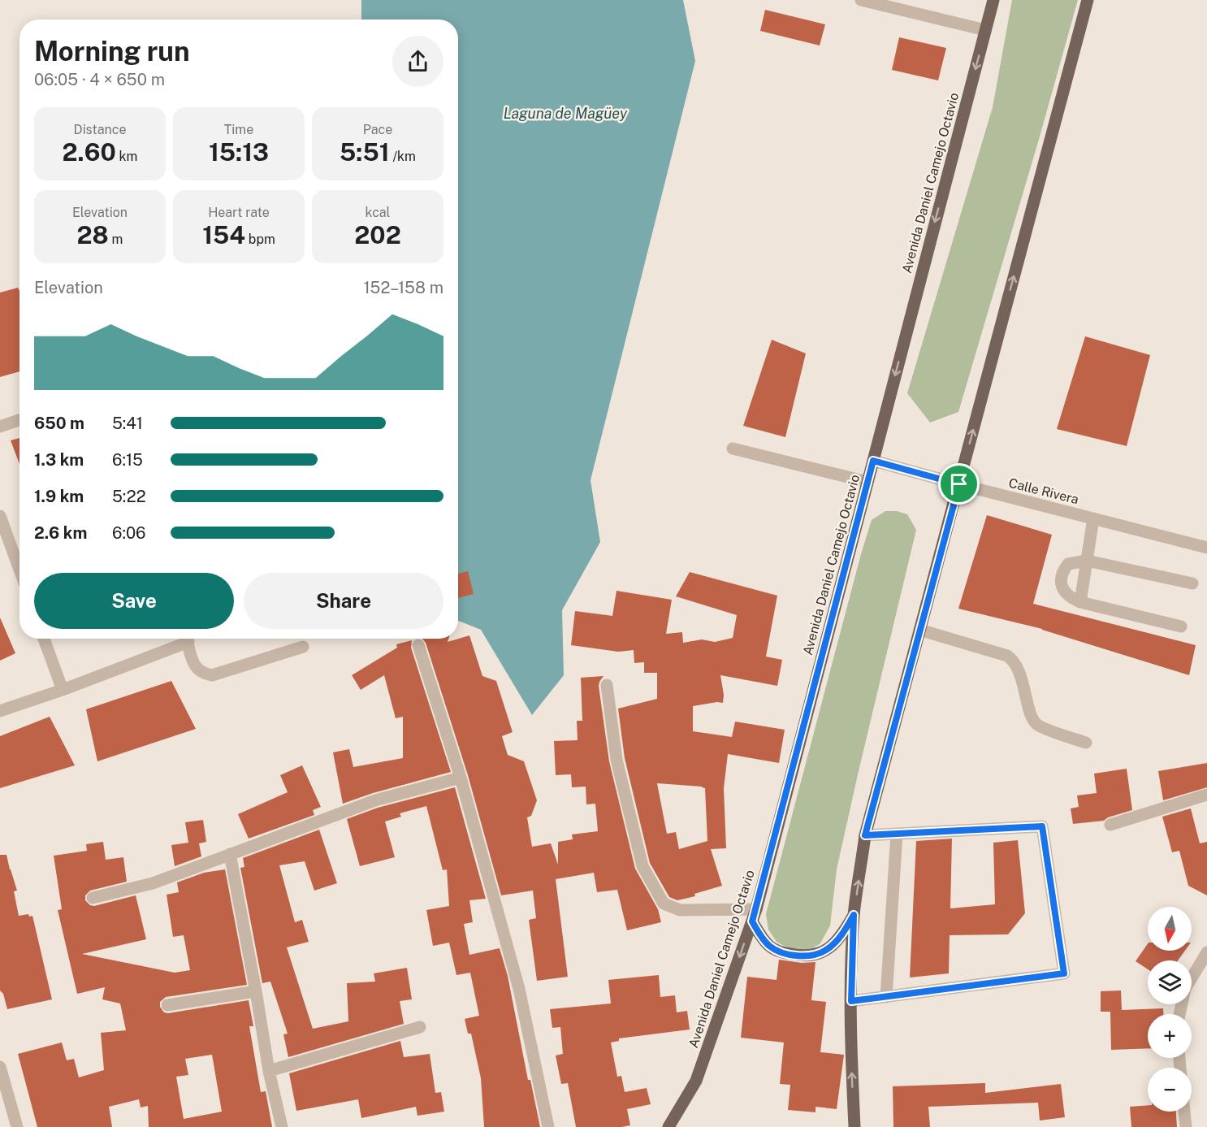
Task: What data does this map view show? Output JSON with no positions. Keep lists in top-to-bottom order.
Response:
{
  "streets": {
    "main road": ["Avenida Daniel Camejo Octavio"],
    "street": ["Calle Rivera"]
  },
  "crossings": [
    ["Avenida Daniel Camejo Octavio", "Calle Rivera"]
  ],
  "water": ["Laguna de Magüey"],
  "north": "bottom",
  "page": {
    "heading": ["Morning run", "06:05 · 4 × 650 m"],
    "stats": [
      ["Distance", "2.60 km"],
      ["Time", "15:13"],
      ["Pace", "5:51 /km"],
      ["Elevation", "28 m"],
      ["Heart rate", "154 bpm"],
      ["kcal", "202"]
    ],
    "chart": ["Elevation", "152–158 m"],
    "list": [
      {
        "name": "650 m",
        "note": "5:41"
      },
      {
        "name": "1.3 km",
        "note": "6:15"
      },
      {
        "name": "1.9 km",
        "note": "5:22"
      },
      {
        "name": "2.6 km",
        "note": "6:06"
      }
    ],
    "buttons": ["Save", "Share"],
    "map_buttons": ["+", "−"]
  }
}
